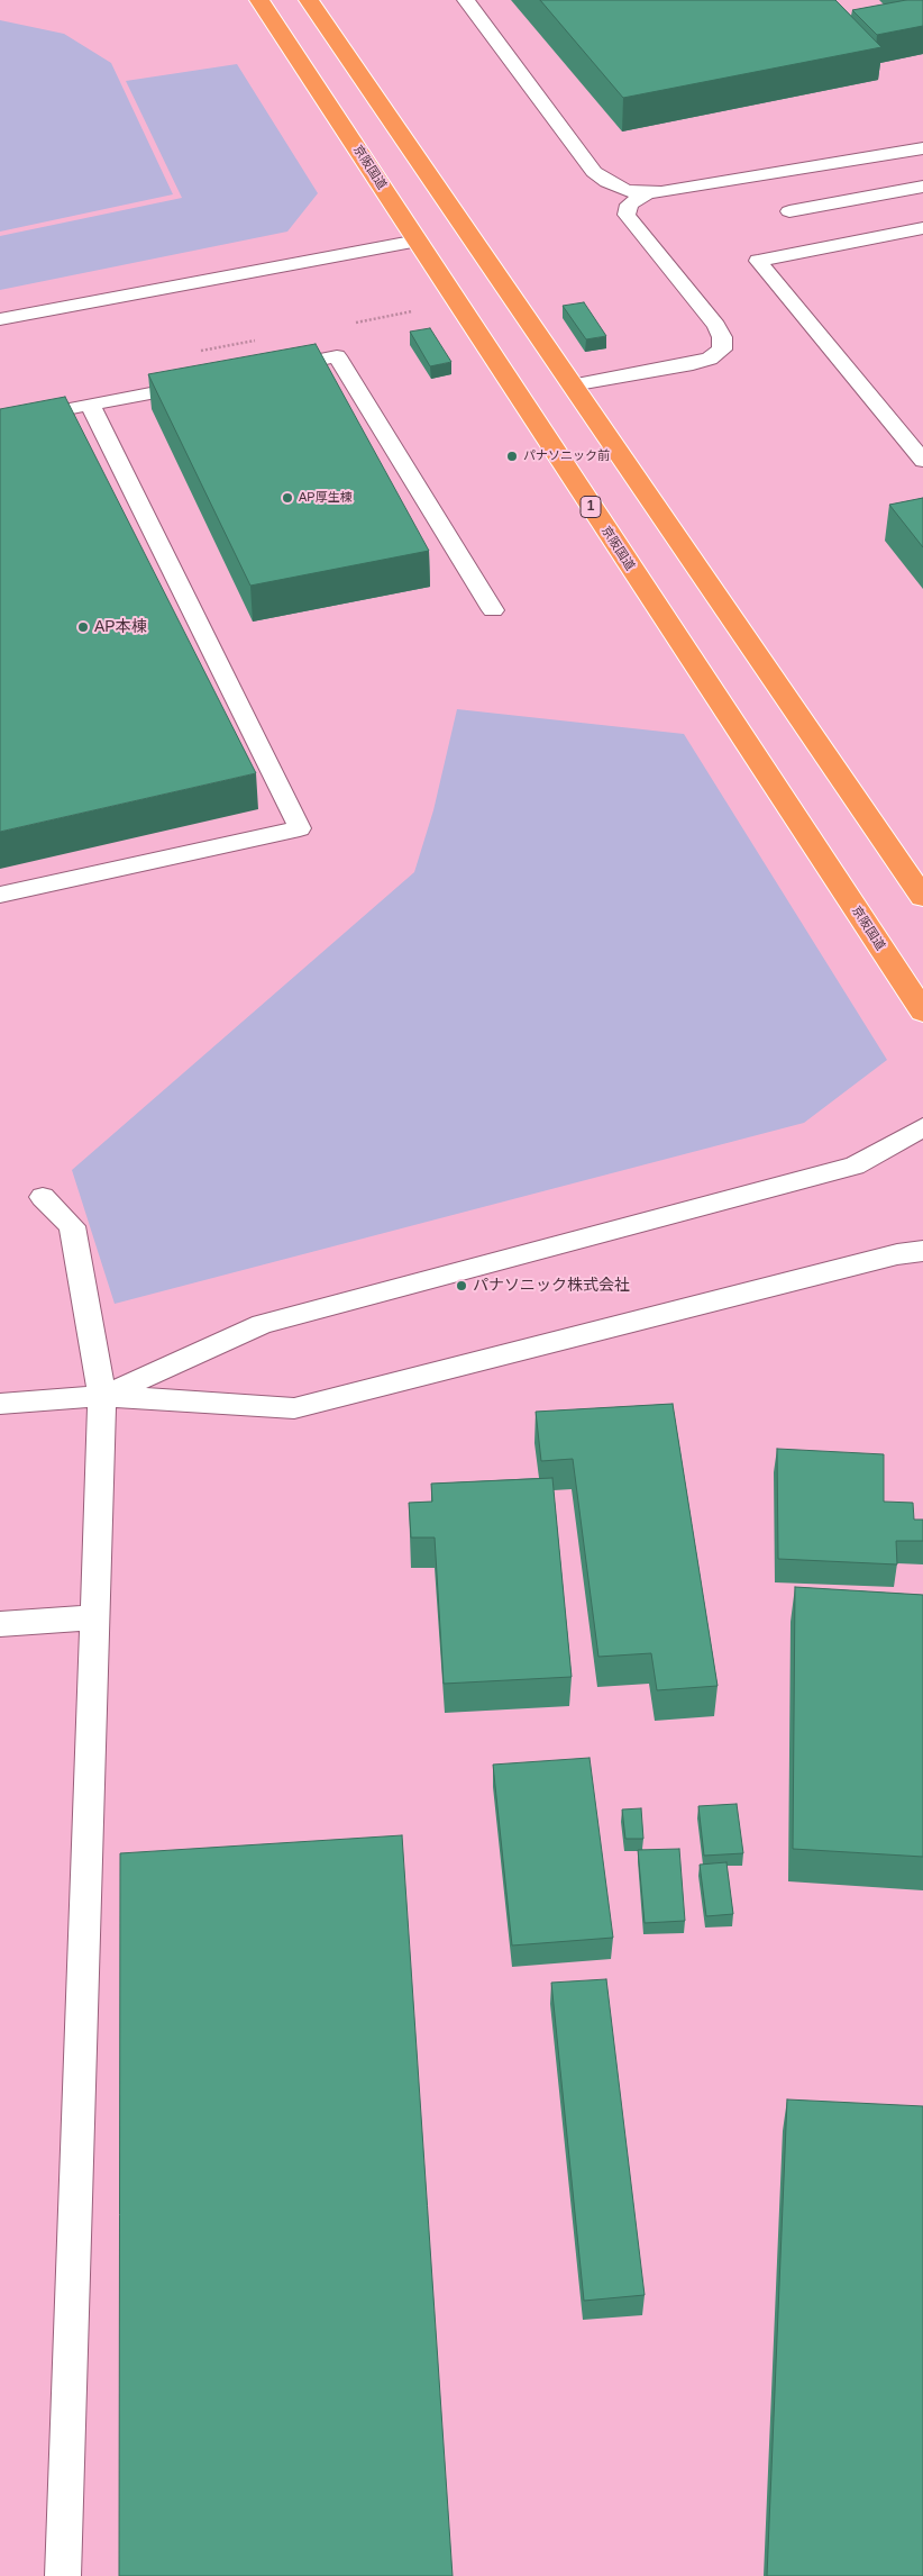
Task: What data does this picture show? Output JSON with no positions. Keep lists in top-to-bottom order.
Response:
{
  "streets": {
    "highway": ["京阪国道", "1"]
  },
  "places": [
    "パナソニック前",
    "AP厚生棟",
    "AP本棟",
    "パナソニック株式会社"
  ]
}
